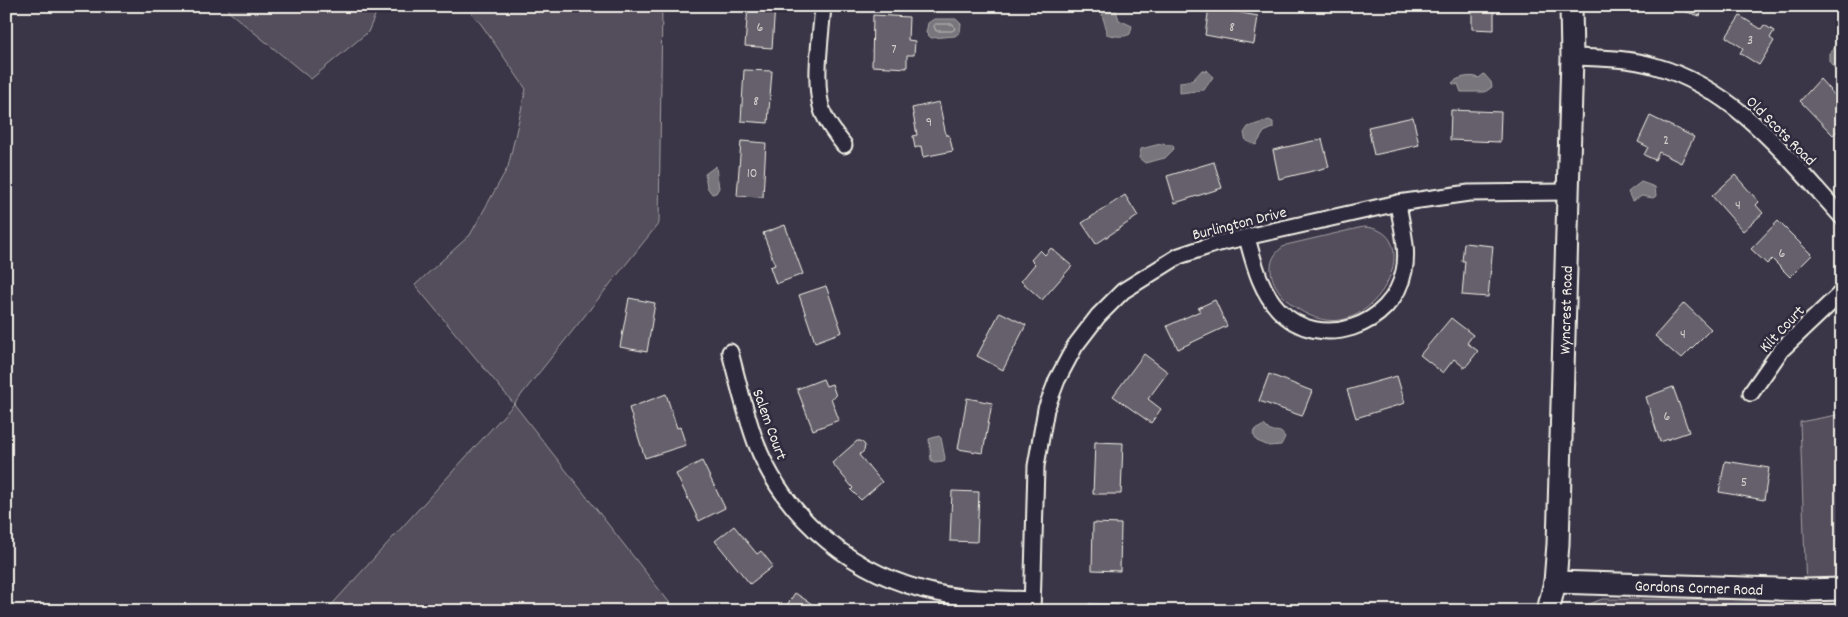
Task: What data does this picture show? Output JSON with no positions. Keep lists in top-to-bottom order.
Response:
{
  "streets": {
    "street": [
      "Old Scots Road",
      "Burlington Drive",
      "Wyncrest Road",
      "Kilt Court",
      "Salem Court",
      "Gordons Corner Road"
    ]
  },
  "crossings": [
    ["Old Scots Road", "Wyncrest Road"],
    ["Burlington Drive", "Wyncrest Road"],
    ["Burlington Drive", "Salem Court"],
    ["Wyncrest Road", "Gordons Corner Road"]
  ],
  "house_numbers": [
    "6",
    "8",
    "3",
    "7",
    "8",
    "9",
    "2",
    "10",
    "4",
    "6",
    "4",
    "6",
    "5"
  ]
}
